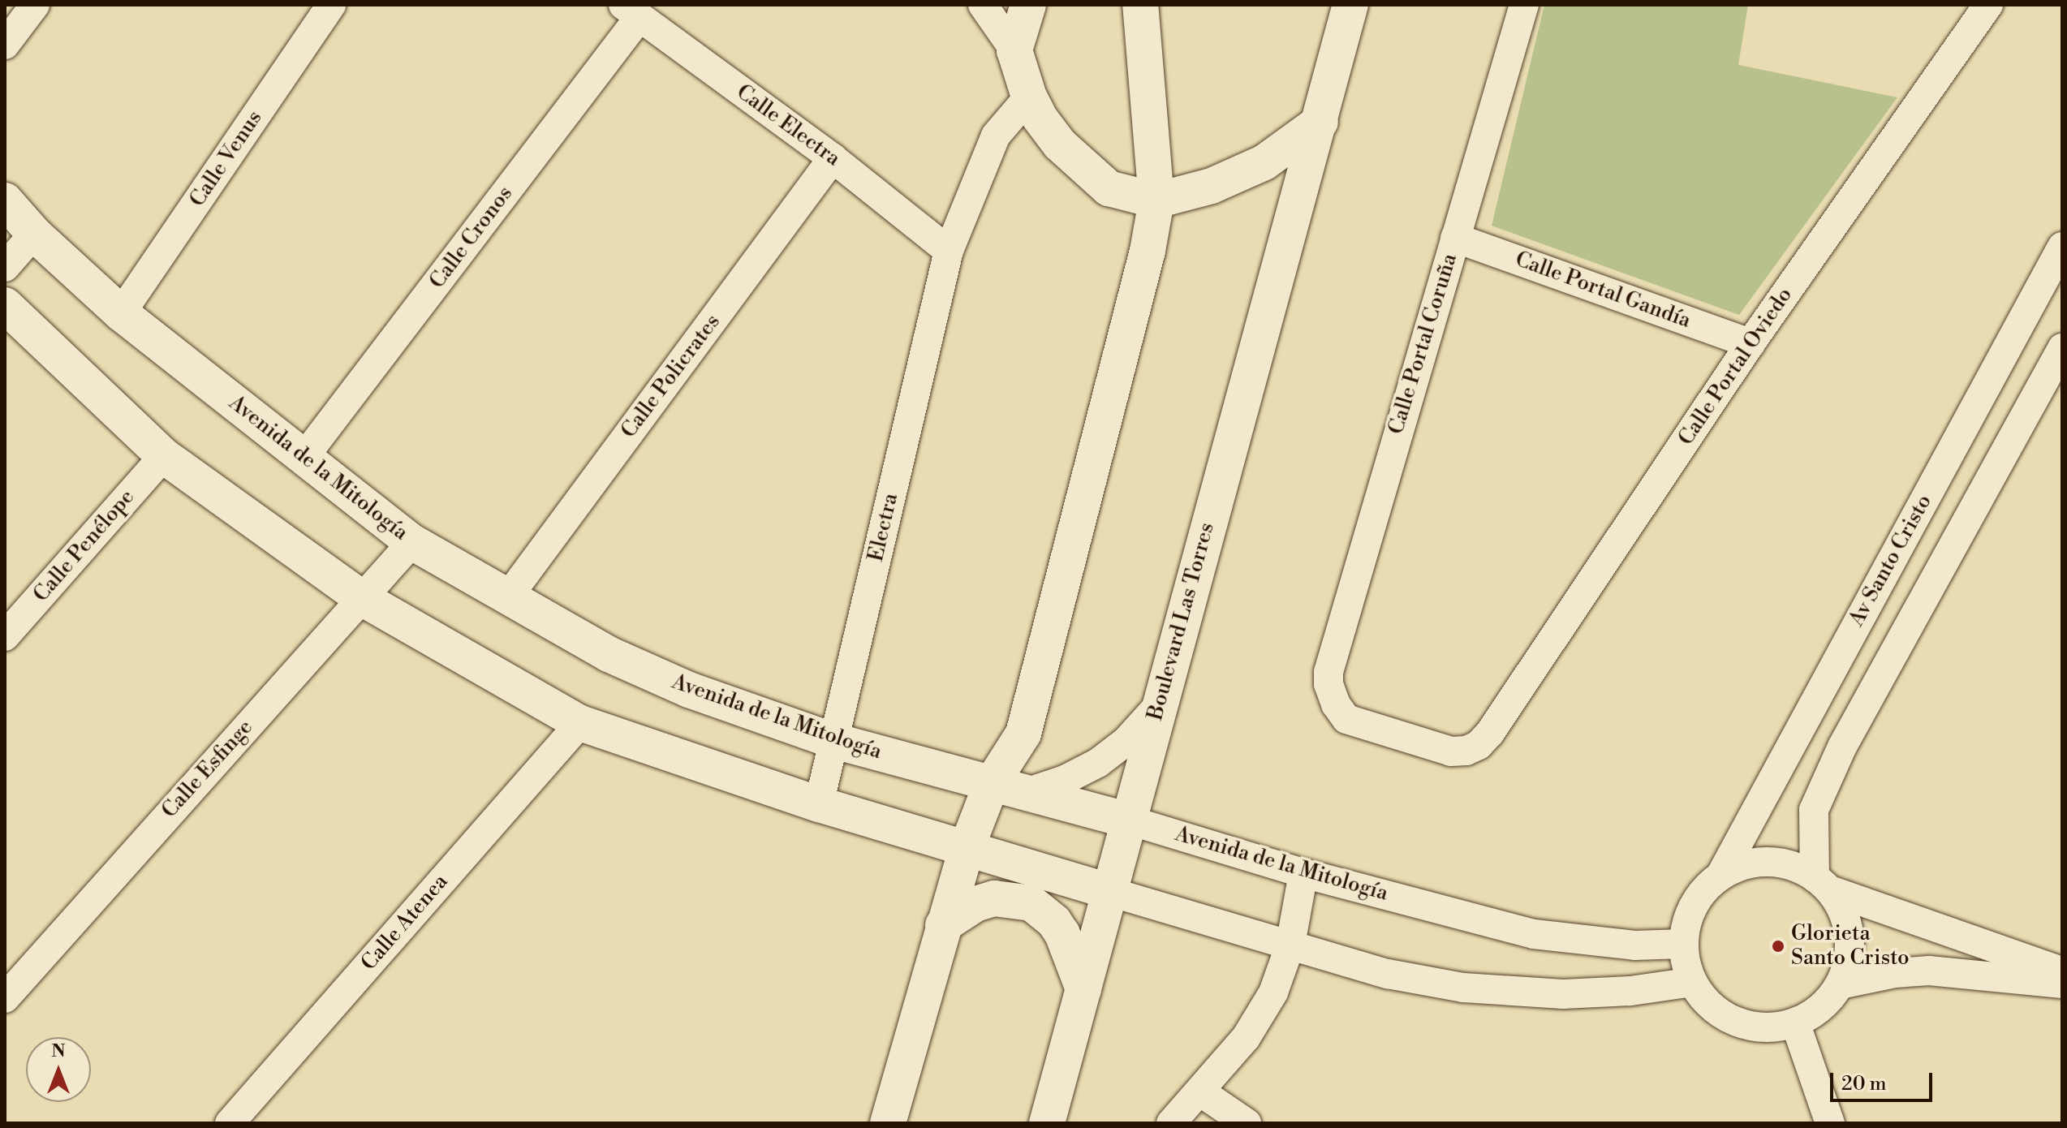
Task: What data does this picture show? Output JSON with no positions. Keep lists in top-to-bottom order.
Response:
{
  "streets": {
    "street": [
      "Calle Electra",
      "Calle Venus",
      "Calle Cronos",
      "Calle Portal Gandía",
      "Calle Portal Coruña",
      "Calle Portal Oviedo",
      "Calle Policrates",
      "Avenida de la Mitología",
      "Electra",
      "Calle Penélope",
      "Av Santo Cristo",
      "Boulevard Las Torres",
      "Calle Esfinge",
      "Calle Atenea"
    ]
  },
  "crossings": [
    ["Calle Electra", "Calle Cronos"],
    ["Calle Electra", "Calle Policrates"],
    ["Calle Electra", "Electra"],
    ["Calle Venus", "Avenida de la Mitología"],
    ["Calle Cronos", "Avenida de la Mitología"],
    ["Calle Portal Gandía", "Calle Portal Coruña"],
    ["Calle Portal Gandía", "Calle Portal Oviedo"],
    ["Calle Portal Coruña", "Calle Portal Oviedo"],
    ["Calle Policrates", "Avenida de la Mitología"],
    ["Avenida de la Mitología", "Electra"],
    ["Avenida de la Mitología", "Av Santo Cristo"],
    ["Avenida de la Mitología", "Boulevard Las Torres"],
    ["Avenida de la Mitología", "Calle Esfinge"]
  ],
  "places": ["Glorieta Santo Cristo"],
  "scale_bar": "20 m",
  "north": "top"
}
